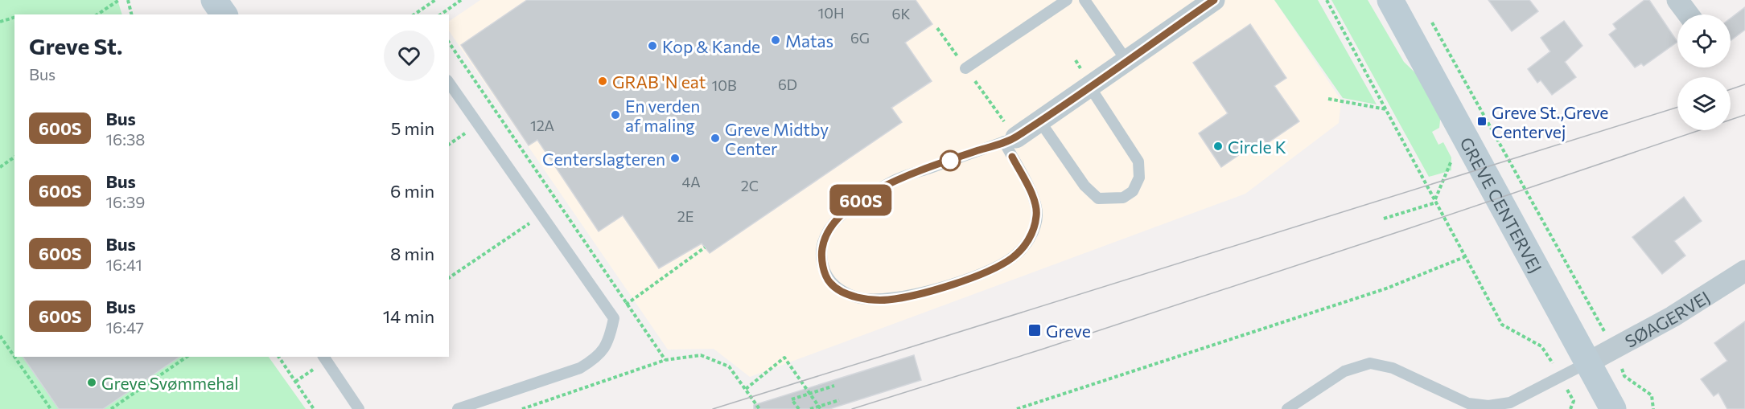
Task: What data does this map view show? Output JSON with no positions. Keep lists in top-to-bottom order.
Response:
{
  "streets": {
    "street": ["GREVE CENTERVEJ", "SØAGERVEJ"]
  },
  "crossings": [
    ["GREVE CENTERVEJ", "SØAGERVEJ"]
  ],
  "places": {
    "other": [
      "Matas",
      "Kop & Kande",
      "GRAB 'N eat",
      "En verden af maling",
      "Greve Midtby Center",
      "Circle K",
      "Centerslagteren",
      "Greve Svømmehal"
    ],
    "transit": ["Greve St.,Greve Centervej", "Greve"]
  },
  "lines": ["bus line 600S"],
  "house_numbers": [
    "10H",
    "6K",
    "6G",
    "6D",
    "10B",
    "12A",
    "4A",
    "2C",
    "2E"
  ],
  "page": {
    "on_map": "600S",
    "heading": ["Greve St.", "Bus"],
    "list": [
      {
        "mark": "600S",
        "name": "Bus",
        "note": "16:38",
        "value": "5 min"
      },
      {
        "mark": "600S",
        "name": "Bus",
        "note": "16:39",
        "value": "6 min"
      },
      {
        "mark": "600S",
        "name": "Bus",
        "note": "16:41",
        "value": "8 min"
      },
      {
        "mark": "600S",
        "name": "Bus",
        "note": "16:47",
        "value": "14 min"
      }
    ]
  }
}
